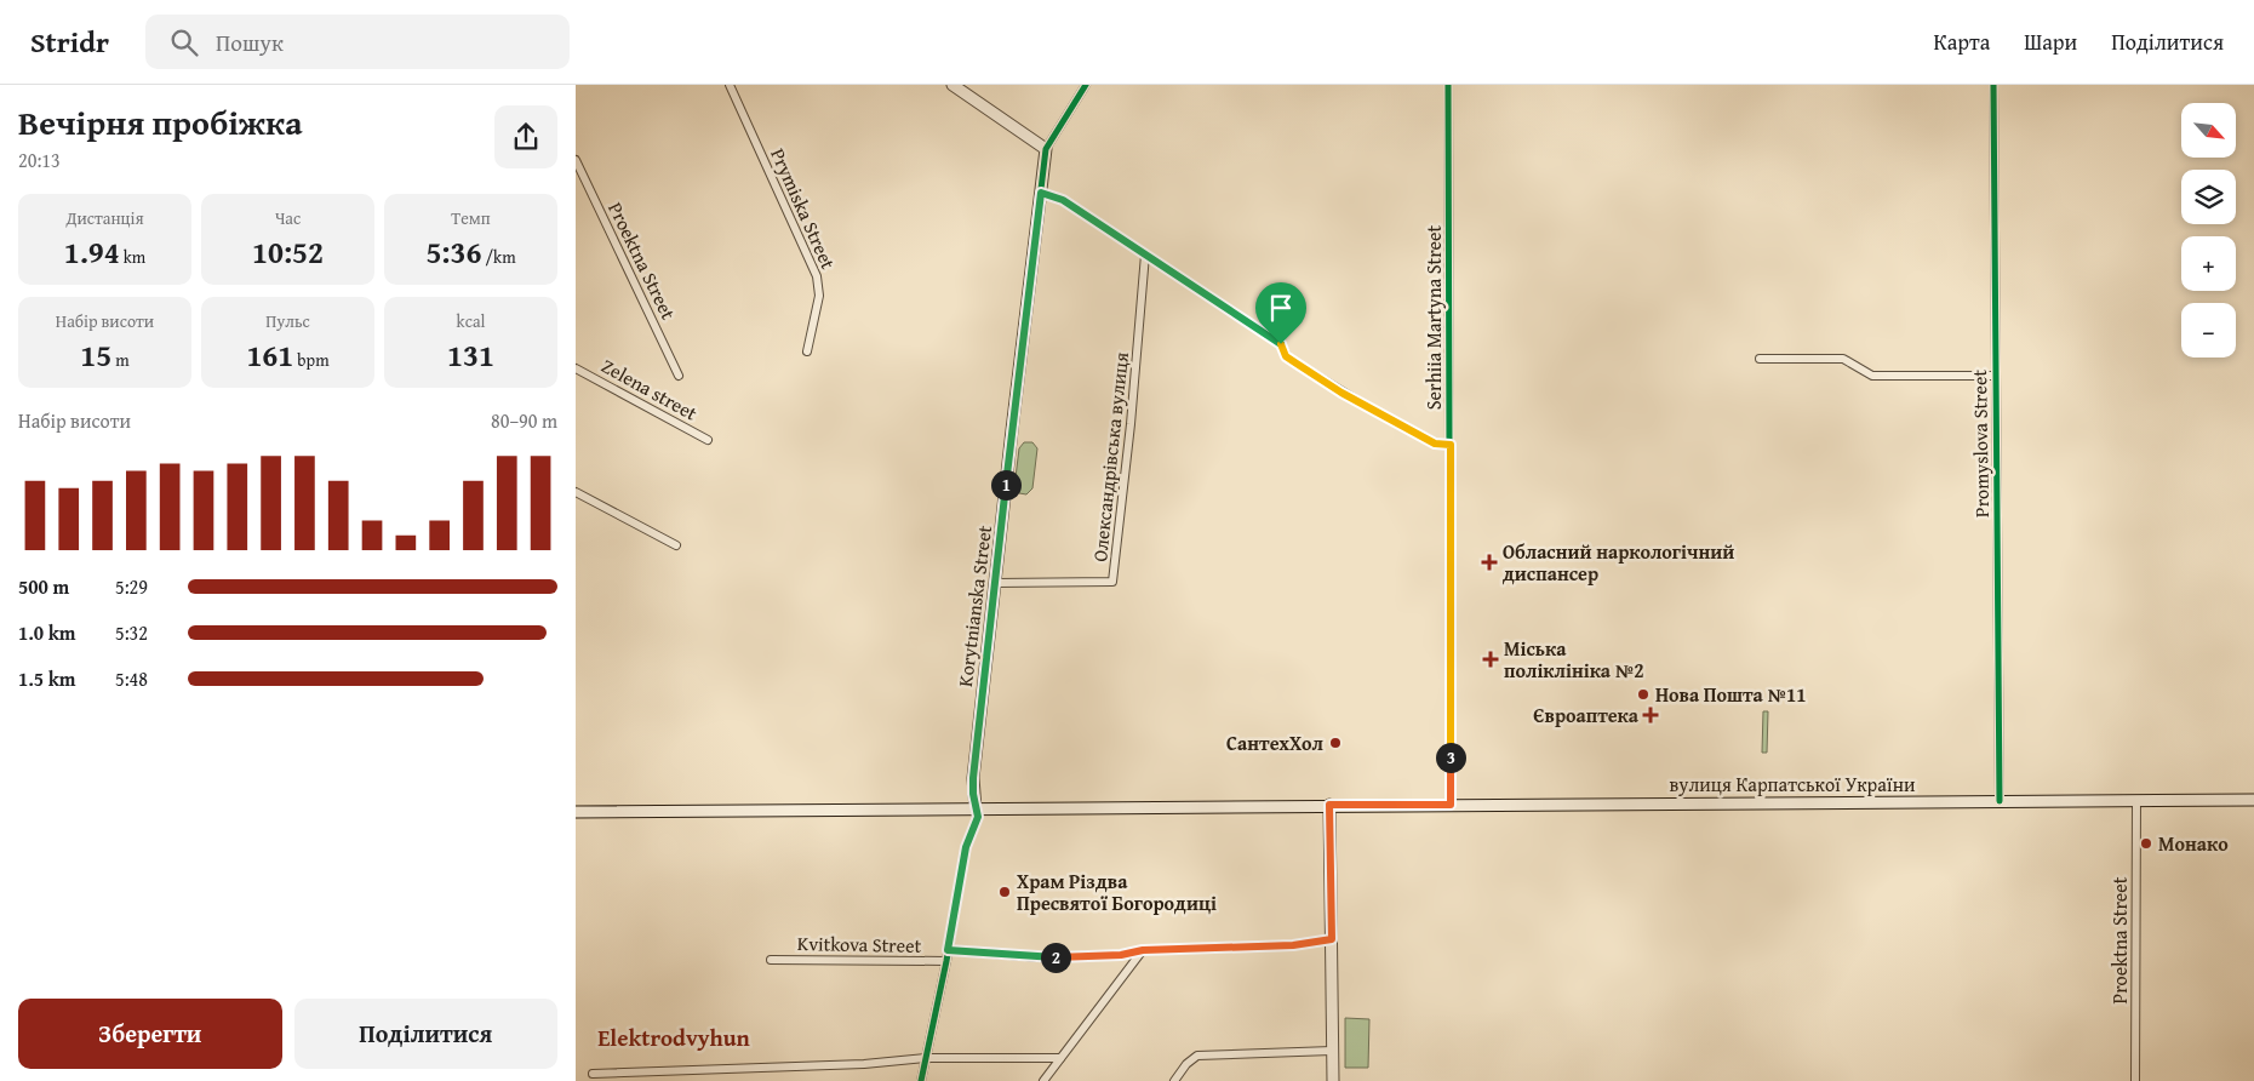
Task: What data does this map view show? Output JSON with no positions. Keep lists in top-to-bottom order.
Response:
{
  "streets": {
    "main road": ["Korytnianska Street", "вулиця Карпатської України"],
    "street": [
      "Prymiska Street",
      "Proektna Street",
      "Serhiia Martyna Street",
      "Zelena street",
      "Promyslova Street",
      "Олександрівська вулиця",
      "Kvitkova Street"
    ]
  },
  "crossings": [
    ["Proektna Street", "вулиця Карпатської України"],
    ["Serhiia Martyna Street", "вулиця Карпатської України"],
    ["Promyslova Street", "вулиця Карпатської України"],
    ["Олександрівська вулиця", "Korytnianska Street"],
    ["Korytnianska Street", "вулиця Карпатської України"]
  ],
  "districts": ["Elektrodvyhun"],
  "places": {
    "health": ["Обласний наркологічний диспансер", "Міська поліклініка №2", "Євроаптека"],
    "other": [
      "Нова Пошта №11",
      "СантехХол",
      "Монако",
      "Храм Різдва Пресвятої Богородиці"
    ]
  },
  "north": "bottom right",
  "page": {
    "header": "Stridr",
    "search": "Пошук",
    "nav": ["Карта", "Шари", "Поділитися"],
    "heading": ["Вечірня пробіжка", "20:13"],
    "map_buttons": ["+", "−"],
    "stats": [
      ["Дистанція", "1.94 km"],
      ["Час", "10:52"],
      ["Темп", "5:36 /km"],
      ["Набір висоти", "15 m"],
      ["Пульс", "161 bpm"],
      ["kcal", "131"]
    ],
    "chart": ["Набір висоти", "80–90 m"],
    "pins": ["1", "3", "2"],
    "list": [
      {
        "name": "500 m",
        "note": "5:29"
      },
      {
        "name": "1.0 km",
        "note": "5:32"
      },
      {
        "name": "1.5 km",
        "note": "5:48"
      }
    ],
    "buttons": ["Зберегти", "Поділитися"]
  }
}
